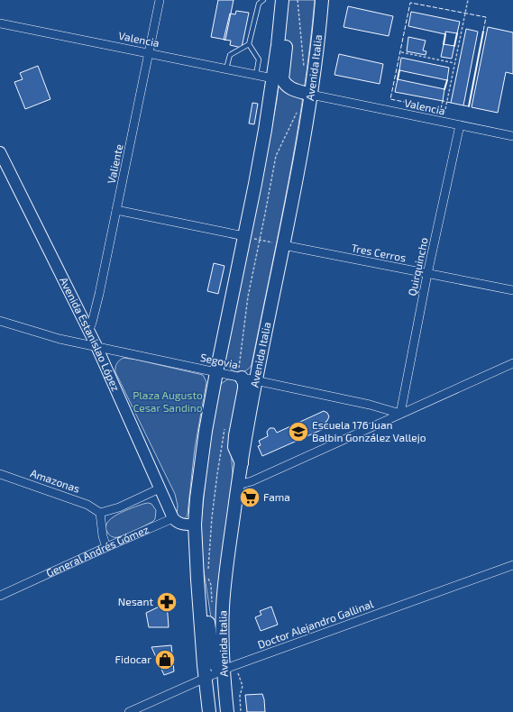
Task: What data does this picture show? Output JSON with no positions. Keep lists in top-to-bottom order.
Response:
{
  "streets": {
    "main road": ["Avenida Italia"],
    "street": [
      "Valencia",
      "Valiente",
      "Tres Cerros",
      "Quirquincho",
      "Avenida Estanislao López",
      "Segovia",
      "Amazonas",
      "General Andrés Gómez",
      "Doctor Alejandro Gallinal"
    ]
  },
  "crossings": [
    ["Valencia", "Avenida Italia"],
    ["Valencia", "Valiente"],
    ["Valencia", "Quirquincho"],
    ["Avenida Italia", "Tres Cerros"],
    ["Avenida Italia", "Segovia"],
    ["Avenida Italia", "Doctor Alejandro Gallinal"],
    ["Valiente", "Avenida Estanislao López"],
    ["Tres Cerros", "Quirquincho"],
    ["Quirquincho", "Segovia"],
    ["Avenida Estanislao López", "Segovia"],
    ["Avenida Estanislao López", "General Andrés Gómez"]
  ],
  "parks": ["Plaza Augusto Cesar Sandino"],
  "places": {
    "school or university": ["Escuela 176 Juan Balbin González Vallejo"],
    "supermarket": ["Fama"],
    "pharmacy": ["Nesant"],
    "shop": ["Fidocar"]
  }
}
